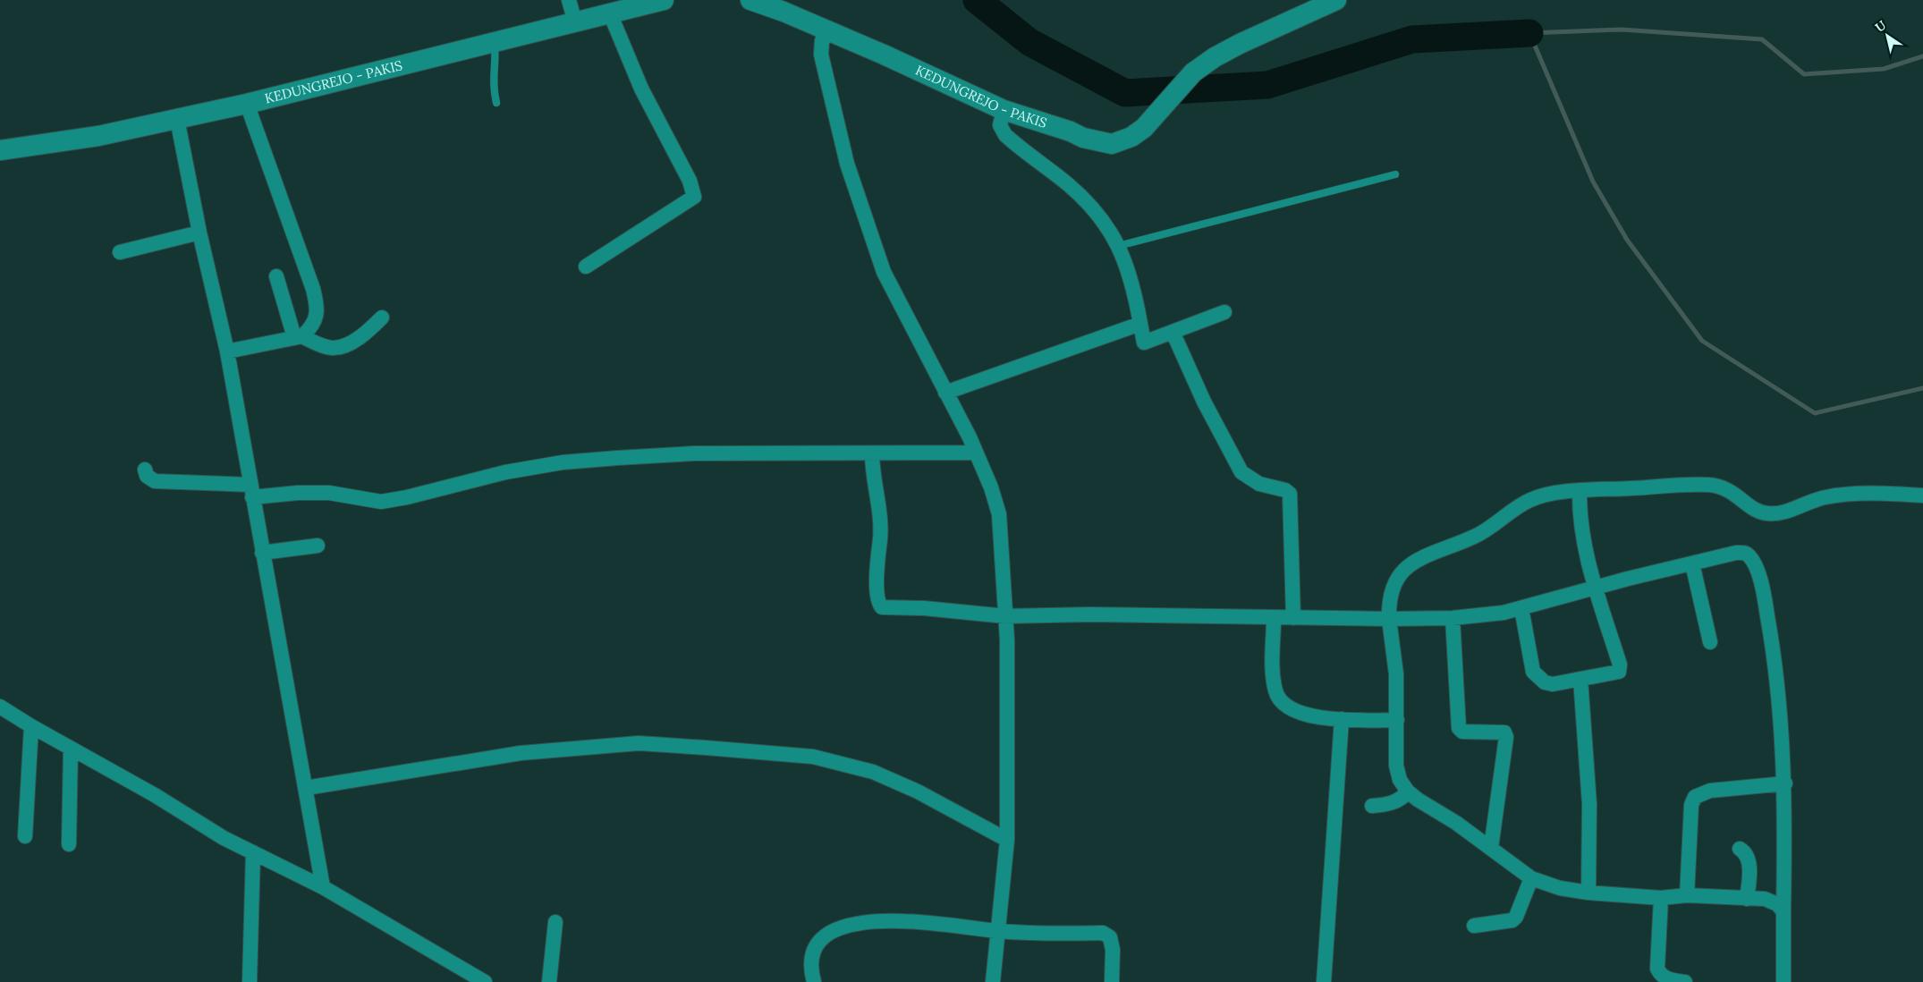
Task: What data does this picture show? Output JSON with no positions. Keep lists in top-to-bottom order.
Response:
{
  "streets": {
    "main road": ["KEDUNGREJO - PAKIS"]
  },
  "north": "top left"
}
